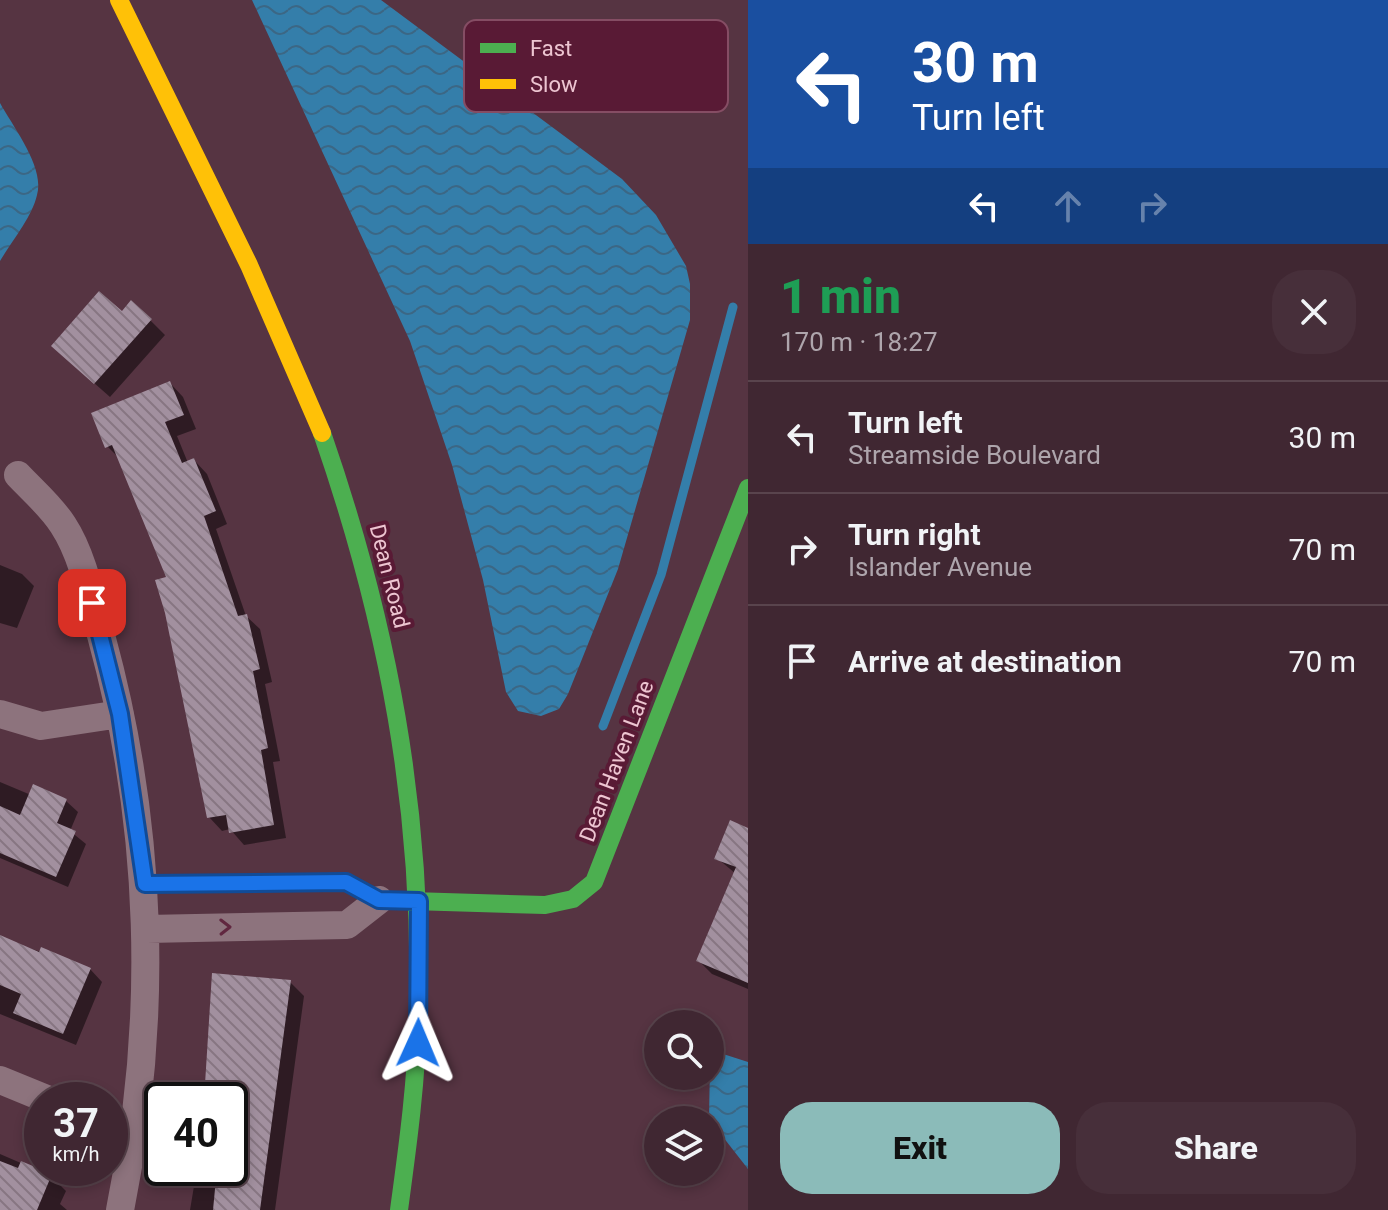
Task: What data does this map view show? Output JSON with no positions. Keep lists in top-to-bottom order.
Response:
{
  "streets": {
    "street": ["Dean Road", "Dean Haven Lane"]
  },
  "crossings": [
    ["Dean Road", "Dean Haven Lane"]
  ],
  "legend": ["Fast", "Slow"],
  "page": {
    "turn": ["30 m", "Turn left"],
    "heading": ["1 min", "170 m · 18:27"],
    "list": [
      {
        "name": "Turn left",
        "note": "Streamside Boulevard",
        "value": "30 m"
      },
      {
        "name": "Turn right",
        "note": "Islander Avenue",
        "value": "70 m"
      },
      {
        "name": "Arrive at destination",
        "value": "70 m"
      }
    ],
    "speed": "37 km/h",
    "limit": "40",
    "buttons": ["Exit", "Share"]
  }
}
